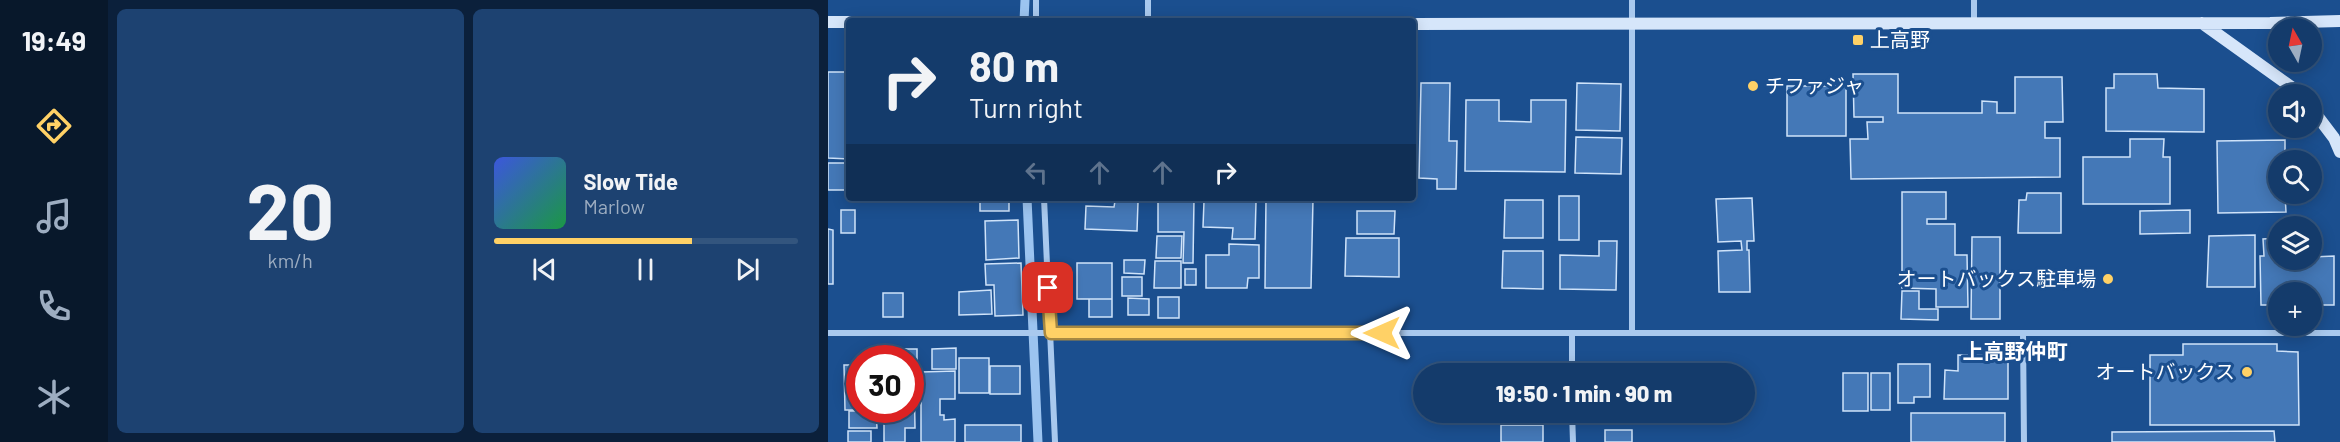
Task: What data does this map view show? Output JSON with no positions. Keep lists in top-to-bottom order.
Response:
{
  "districts": ["上高野仲町"],
  "places": {
    "transit": ["上高野"],
    "other": ["チファジャ", "オートバックス駐車場", "オートバックス"]
  },
  "north": "top",
  "page": {
    "tabs": "19:49",
    "tile": ["20", "km/h"],
    "map_buttons": "+",
    "turn": ["80 m", "Turn right"],
    "song": ["Slow Tide", "Marlow"],
    "limit": "30",
    "trip": "19:50 · 1 min · 90 m"
  }
}
